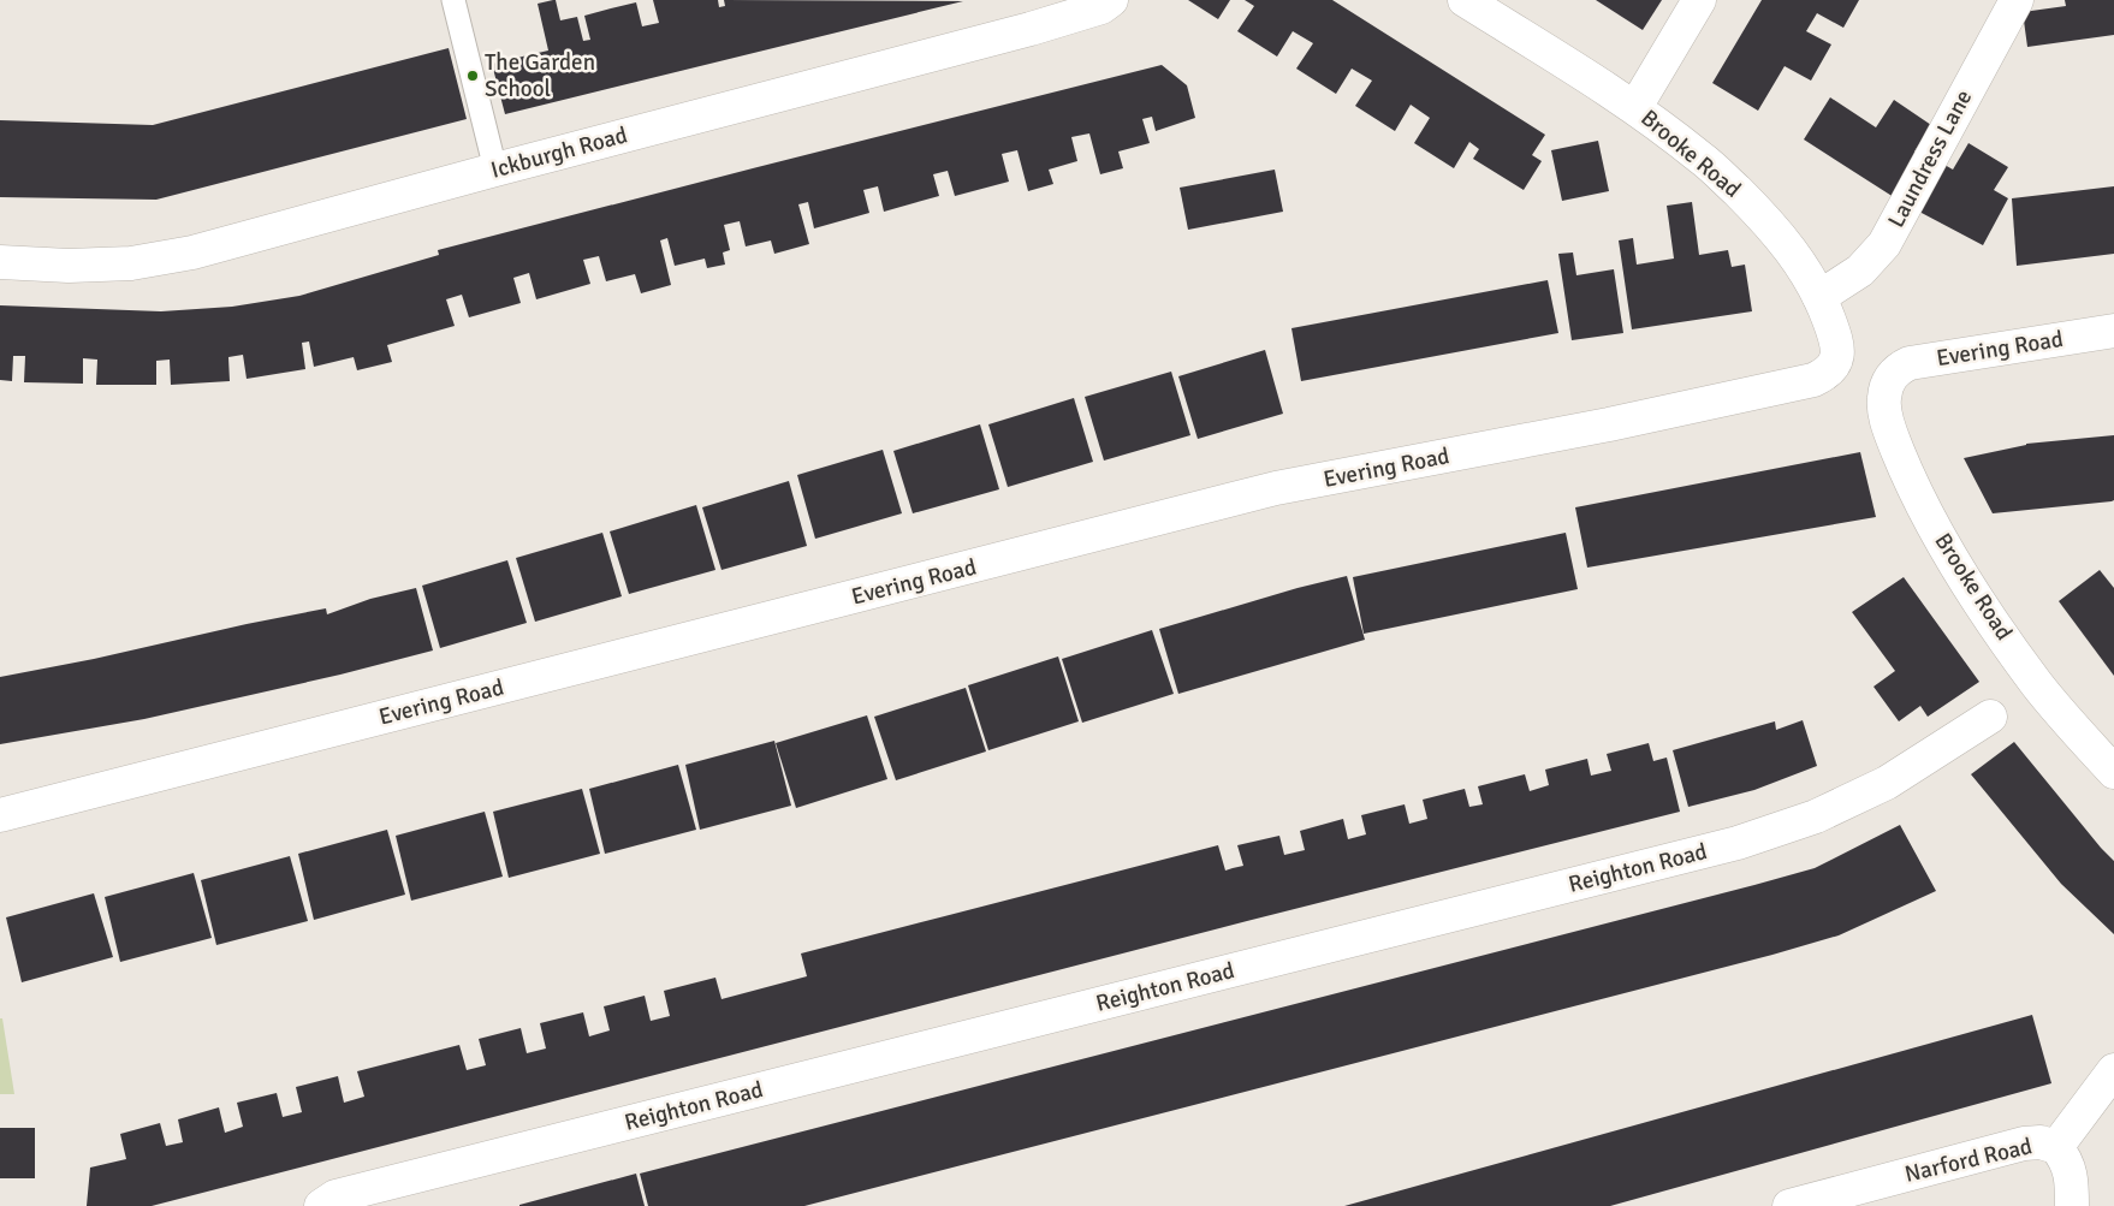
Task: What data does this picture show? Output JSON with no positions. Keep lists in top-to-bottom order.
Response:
{
  "streets": {
    "street": [
      "Ickburgh Road",
      "Brooke Road",
      "Laundress Lane",
      "Evering Road",
      "Reighton Road",
      "Narford Road"
    ]
  },
  "crossings": [
    ["Brooke Road", "Laundress Lane"],
    ["Brooke Road", "Evering Road"]
  ],
  "places": ["The Garden School"]
}
